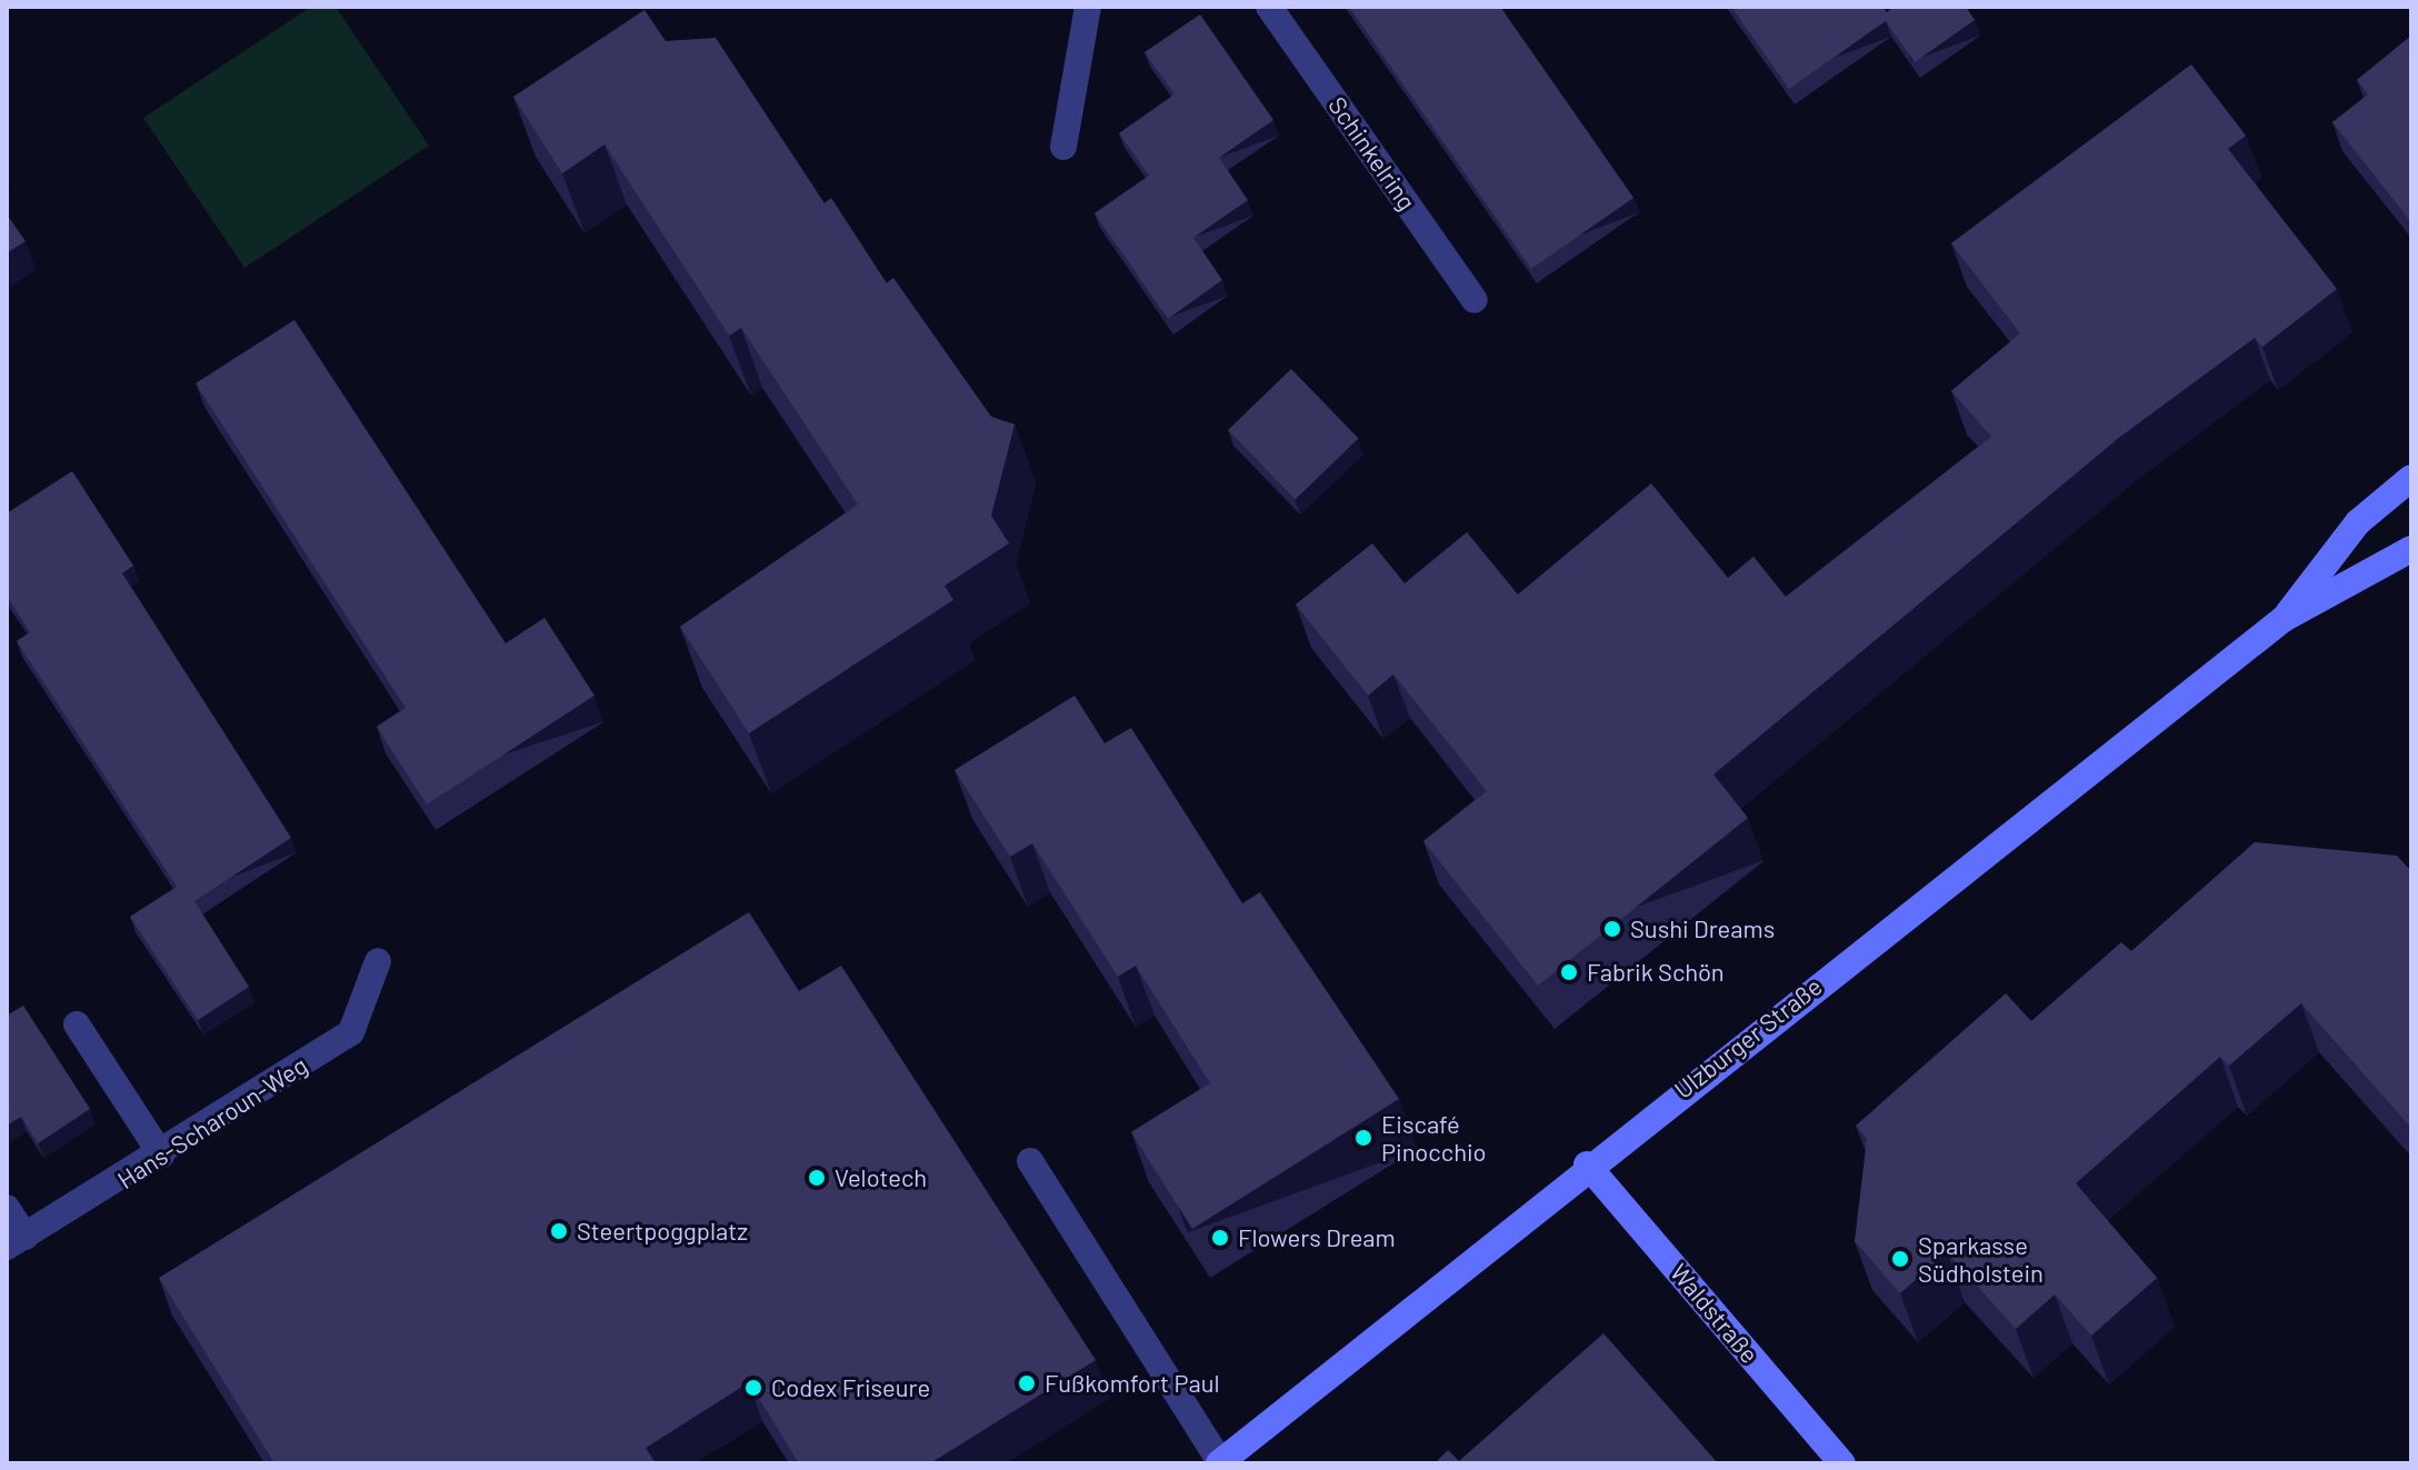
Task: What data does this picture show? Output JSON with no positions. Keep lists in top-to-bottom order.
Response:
{
  "streets": {
    "main road": ["Ulzburger Straße", "Waldstraße"],
    "street": ["Schinkelring", "Hans-Scharoun-Weg"]
  },
  "crossings": [
    ["Ulzburger Straße", "Waldstraße"]
  ],
  "places": [
    "Sushi Dreams",
    "Fabrik Schön",
    "Eiscafé Pinocchio",
    "Velotech",
    "Steertpoggplatz",
    "Flowers Dream",
    "Sparkasse Südholstein",
    "Fußkomfort Paul",
    "Codex Friseure"
  ]
}
